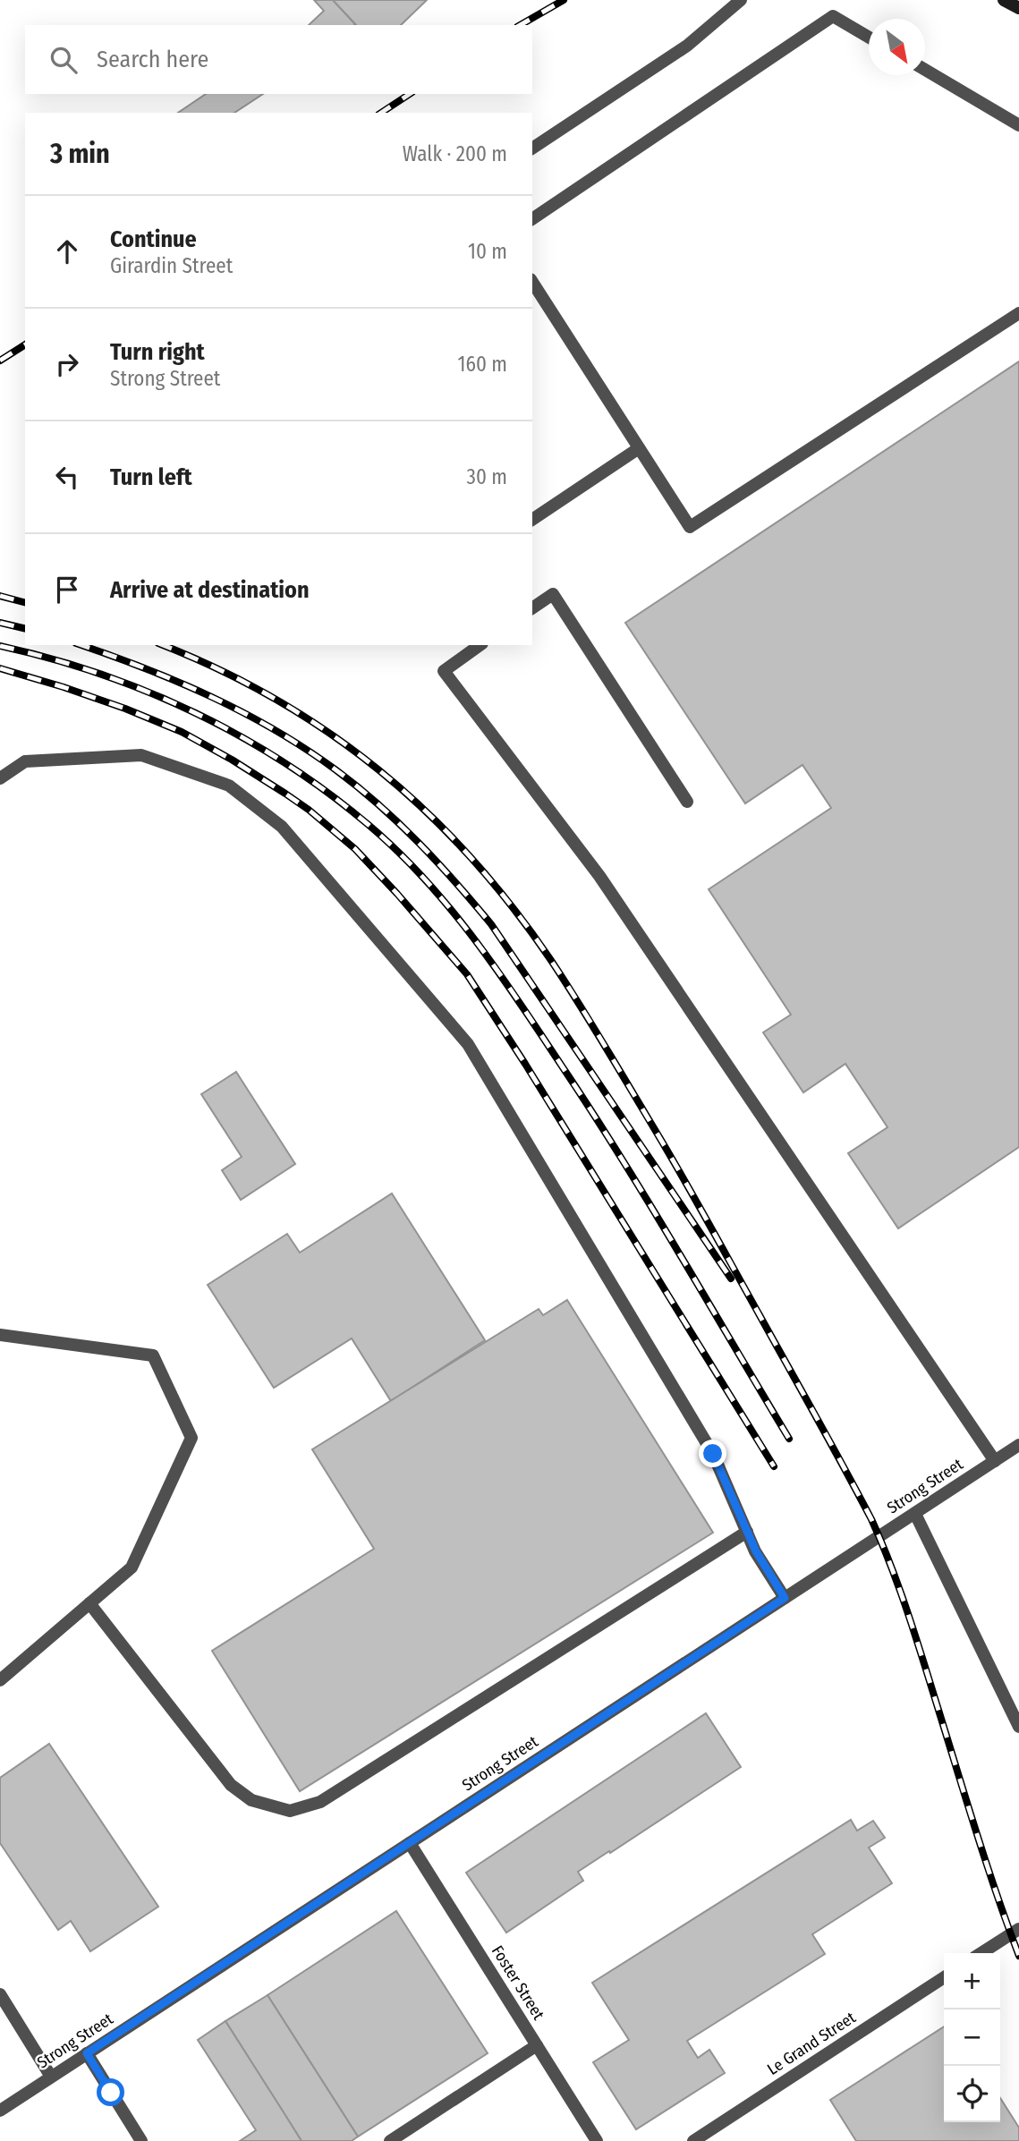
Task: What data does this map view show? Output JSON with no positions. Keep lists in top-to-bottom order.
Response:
{
  "streets": {
    "street": ["Strong Street", "Foster Street", "Le Grand Street"]
  },
  "crossings": [
    ["Strong Street", "Foster Street"]
  ],
  "north": "bottom right",
  "page": {
    "search": "Search here",
    "heading": ["3 min", "Walk · 200 m"],
    "list": [
      ["Continue", "Girardin Street", "10 m"],
      ["Turn right", "Strong Street", "160 m"],
      ["Turn left", "30 m"],
      "Arrive at destination"
    ],
    "map_buttons": ["+", "−"]
  }
}
